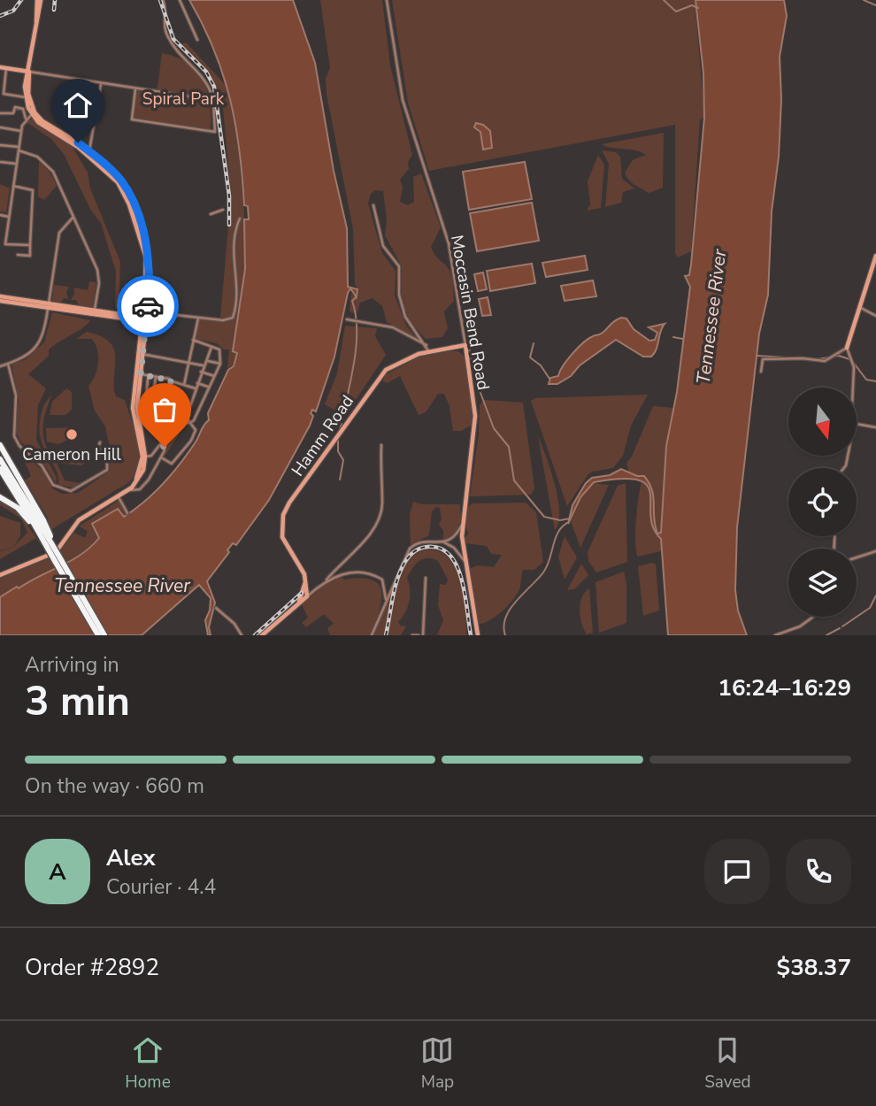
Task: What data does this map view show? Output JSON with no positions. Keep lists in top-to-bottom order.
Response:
{
  "streets": {
    "main road": ["Moccasin Bend Road", "Hamm Road"]
  },
  "crossings": [
    ["Moccasin Bend Road", "Hamm Road"]
  ],
  "water": ["Tennessee River"],
  "parks": ["Spiral Park"],
  "places": ["Cameron Hill"],
  "north": "bottom",
  "page": {
    "heading": ["3 min", "Arriving in", "16:24–16:29"],
    "panel": [
      "Alex",
      "Courier · 4.4",
      "Order #2892",
      "$38.37"
    ],
    "bar": "On the way · 660 m",
    "round": "A",
    "tabs": ["Home", "Map", "Saved"]
  }
}
